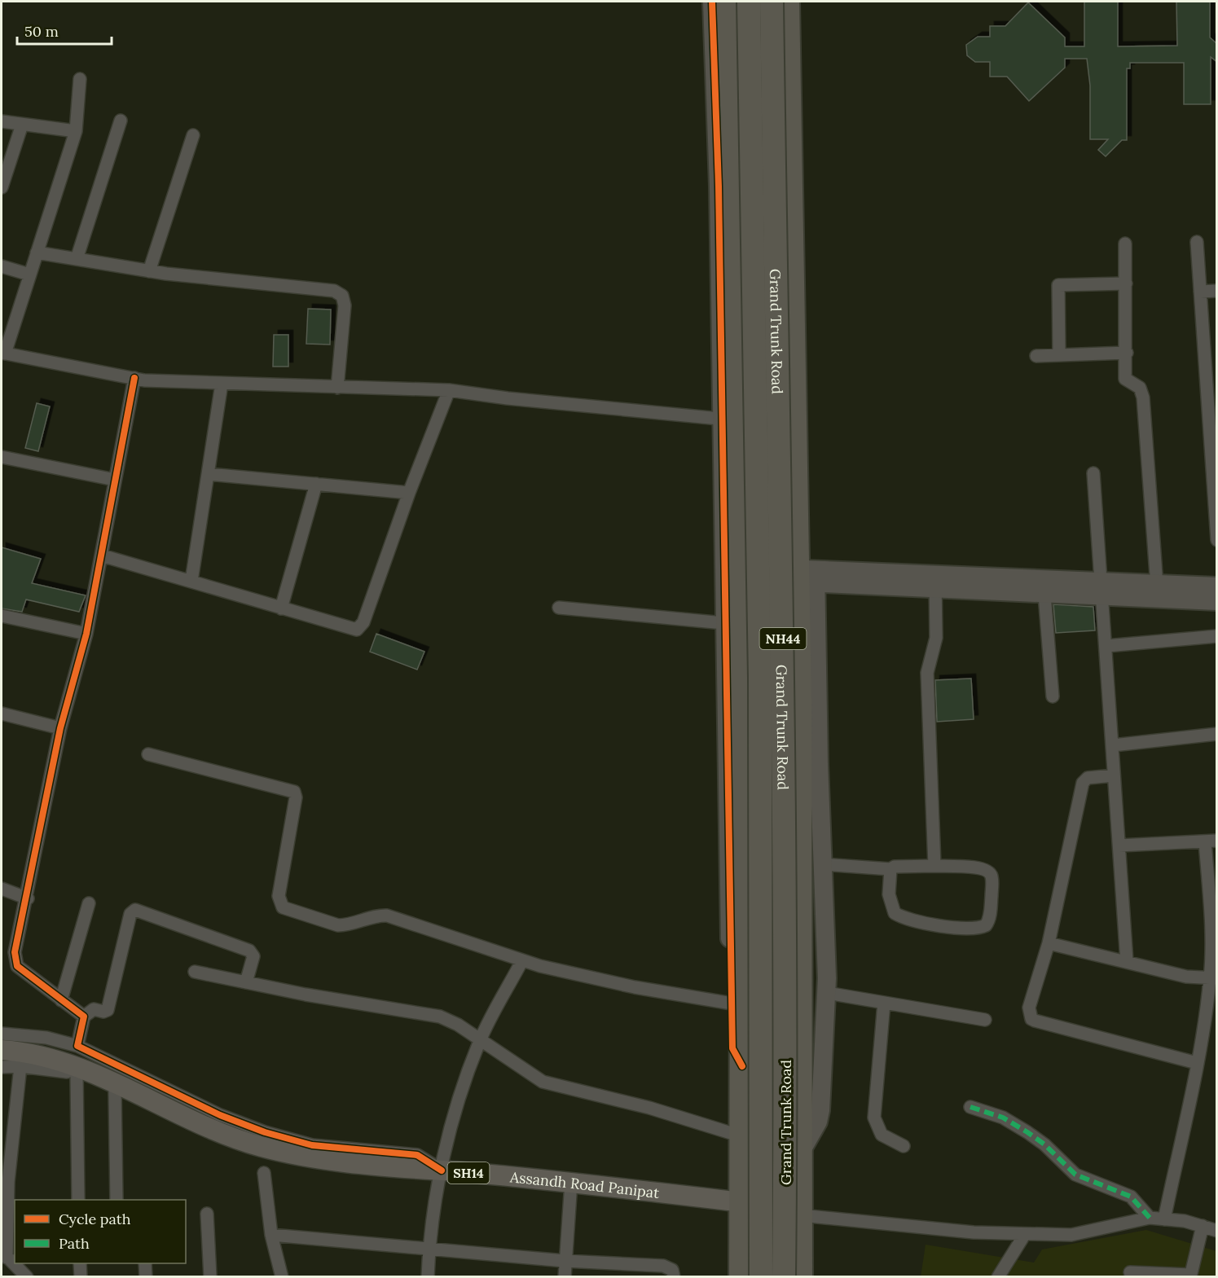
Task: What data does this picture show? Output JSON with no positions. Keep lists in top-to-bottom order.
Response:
{
  "streets": {
    "highway": ["Grand Trunk Road", "NH44"],
    "main road": ["SH14", "Assandh Road Panipat"]
  },
  "legend": ["Cycle path", "Path"],
  "scale_bar": "50 m"
}
